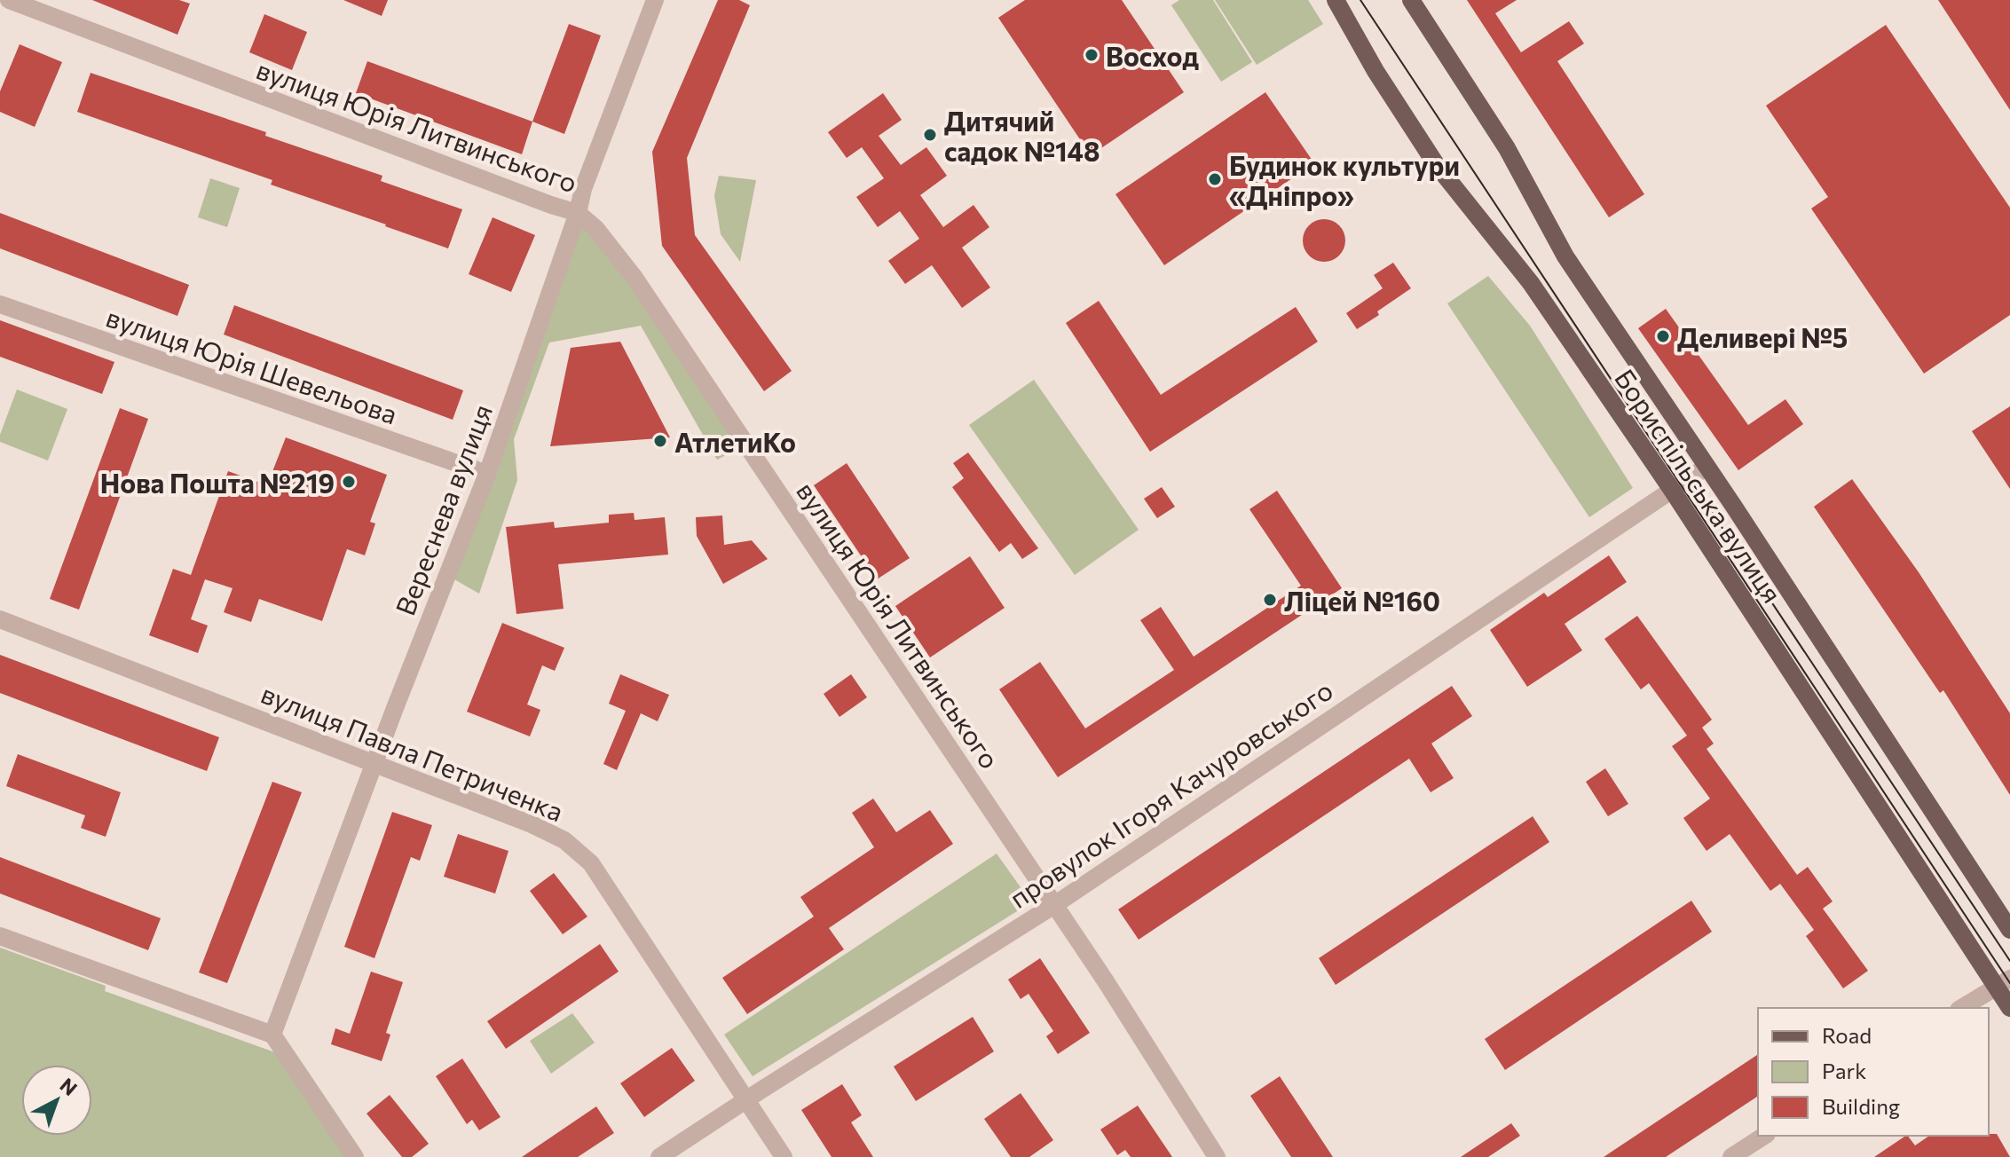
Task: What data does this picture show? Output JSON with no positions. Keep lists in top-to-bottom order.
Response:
{
  "streets": {
    "main road": ["Бориспільська вулиця"],
    "street": [
      "вулиця Юрія Литвинського",
      "вулиця Юрія Шевельова",
      "Вереснева вулиця",
      "вулиця Павла Петриченка",
      "провулок Ігоря Качуровського"
    ]
  },
  "crossings": [
    ["вулиця Юрія Литвинського", "Вереснева вулиця"],
    ["вулиця Юрія Литвинського", "провулок Ігоря Качуровського"],
    ["вулиця Юрія Шевельова", "Вереснева вулиця"],
    ["Бориспільська вулиця", "провулок Ігоря Качуровського"],
    ["Вереснева вулиця", "вулиця Павла Петриченка"],
    ["вулиця Павла Петриченка", "провулок Ігоря Качуровського"]
  ],
  "places": [
    "Восход",
    "Дитячий садок №148",
    "Будинок культури «Дніпро»",
    "Деливері №5",
    "АтлетиКо",
    "Нова Пошта №219",
    "Ліцей №160"
  ],
  "legend": ["Road", "Park", "Building"],
  "north": "top right"
}
